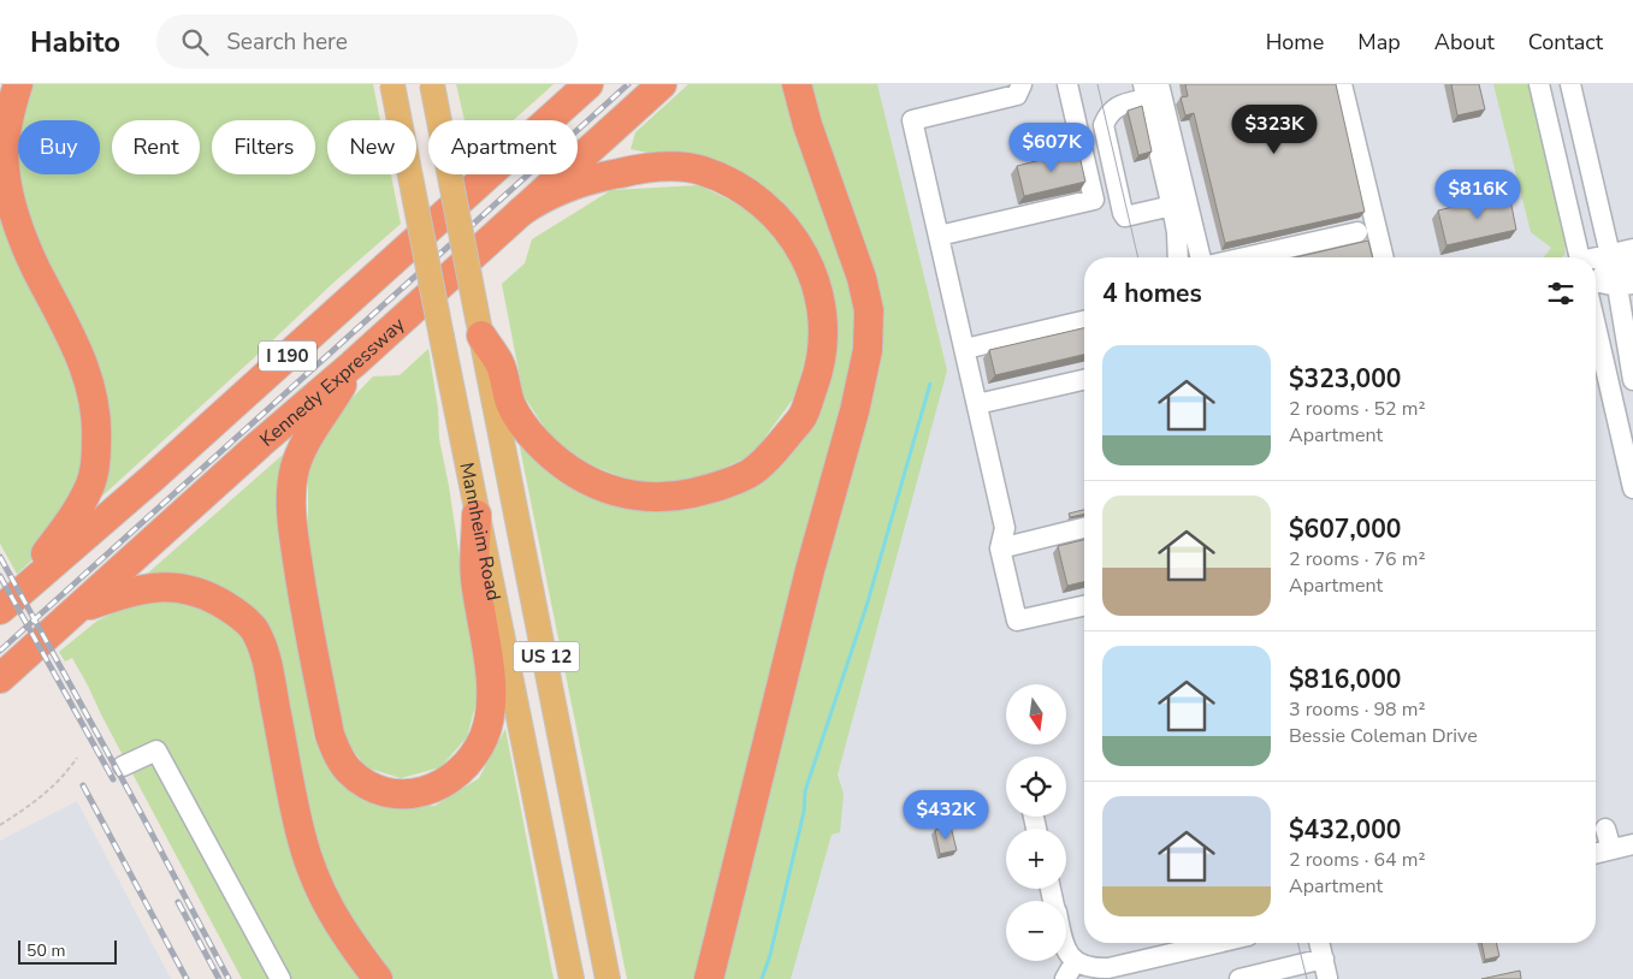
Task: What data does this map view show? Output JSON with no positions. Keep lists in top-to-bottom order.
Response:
{
  "streets": {
    "highway": ["I 190", "Kennedy Expressway"],
    "main road": ["Mannheim Road", "US 12"]
  },
  "scale_bar": "50 m",
  "north": "bottom",
  "page": {
    "header": "Habito",
    "search": "Search here",
    "nav": [
      "Home",
      "Map",
      "About",
      "Contact"
    ],
    "price": [
      "$323K",
      "$607K",
      "$816K",
      "$432K"
    ],
    "chip": [
      "Buy",
      "Rent",
      "Filters",
      "New",
      "Apartment"
    ],
    "heading": "4 homes",
    "list": [
      {
        "name": "$323,000",
        "note": "2 rooms · 52 m² · Apartment"
      },
      {
        "name": "$607,000",
        "note": "2 rooms · 76 m² · Apartment"
      },
      {
        "name": "$816,000",
        "note": "3 rooms · 98 m² · Bessie Coleman Drive"
      },
      {
        "name": "$432,000",
        "note": "2 rooms · 64 m² · Apartment"
      }
    ],
    "map_buttons": ["+", "−"],
    "scale": "50 m"
  }
}
